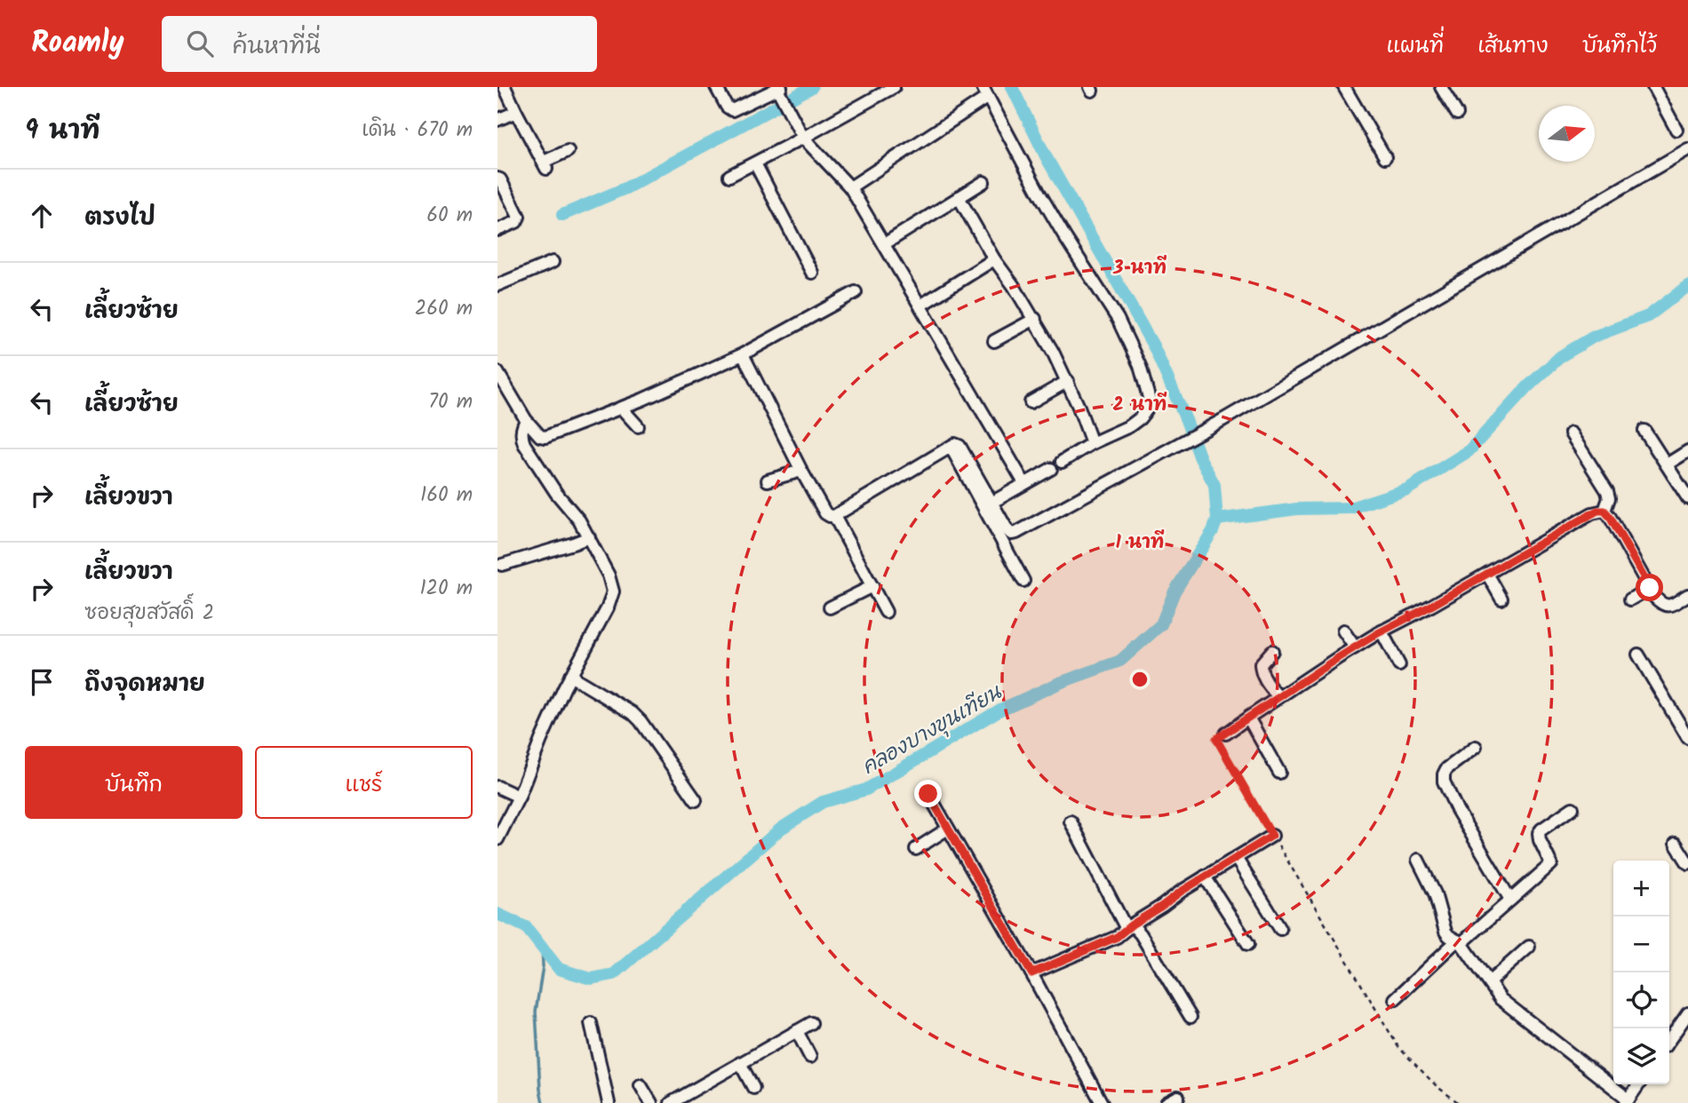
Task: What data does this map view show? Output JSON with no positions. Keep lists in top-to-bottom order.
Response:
{
  "water": ["คลองบางขุนเทียน"],
  "north": "right",
  "page": {
    "header": "Roamly",
    "search": "ค้นหาที่นี่",
    "nav": ["แผนที่", "เส้นทาง", "บันทึกไว้"],
    "heading": ["9 นาที", "เดิน · 670 m"],
    "list": [
      ["ตรงไป", "60 m"],
      ["เลี้ยวซ้าย", "260 m"],
      ["เลี้ยวซ้าย", "70 m"],
      ["เลี้ยวขวา", "160 m"],
      ["เลี้ยวขวา", "ซอยสุขสวัสดิ์ 2", "120 m"],
      "ถึงจุดหมาย"
    ],
    "buttons": ["บันทึก", "แชร์"],
    "map_buttons": ["+", "−"]
  },
  "rings": ["3 นาที", "2 นาที", "1 นาที"]
}
